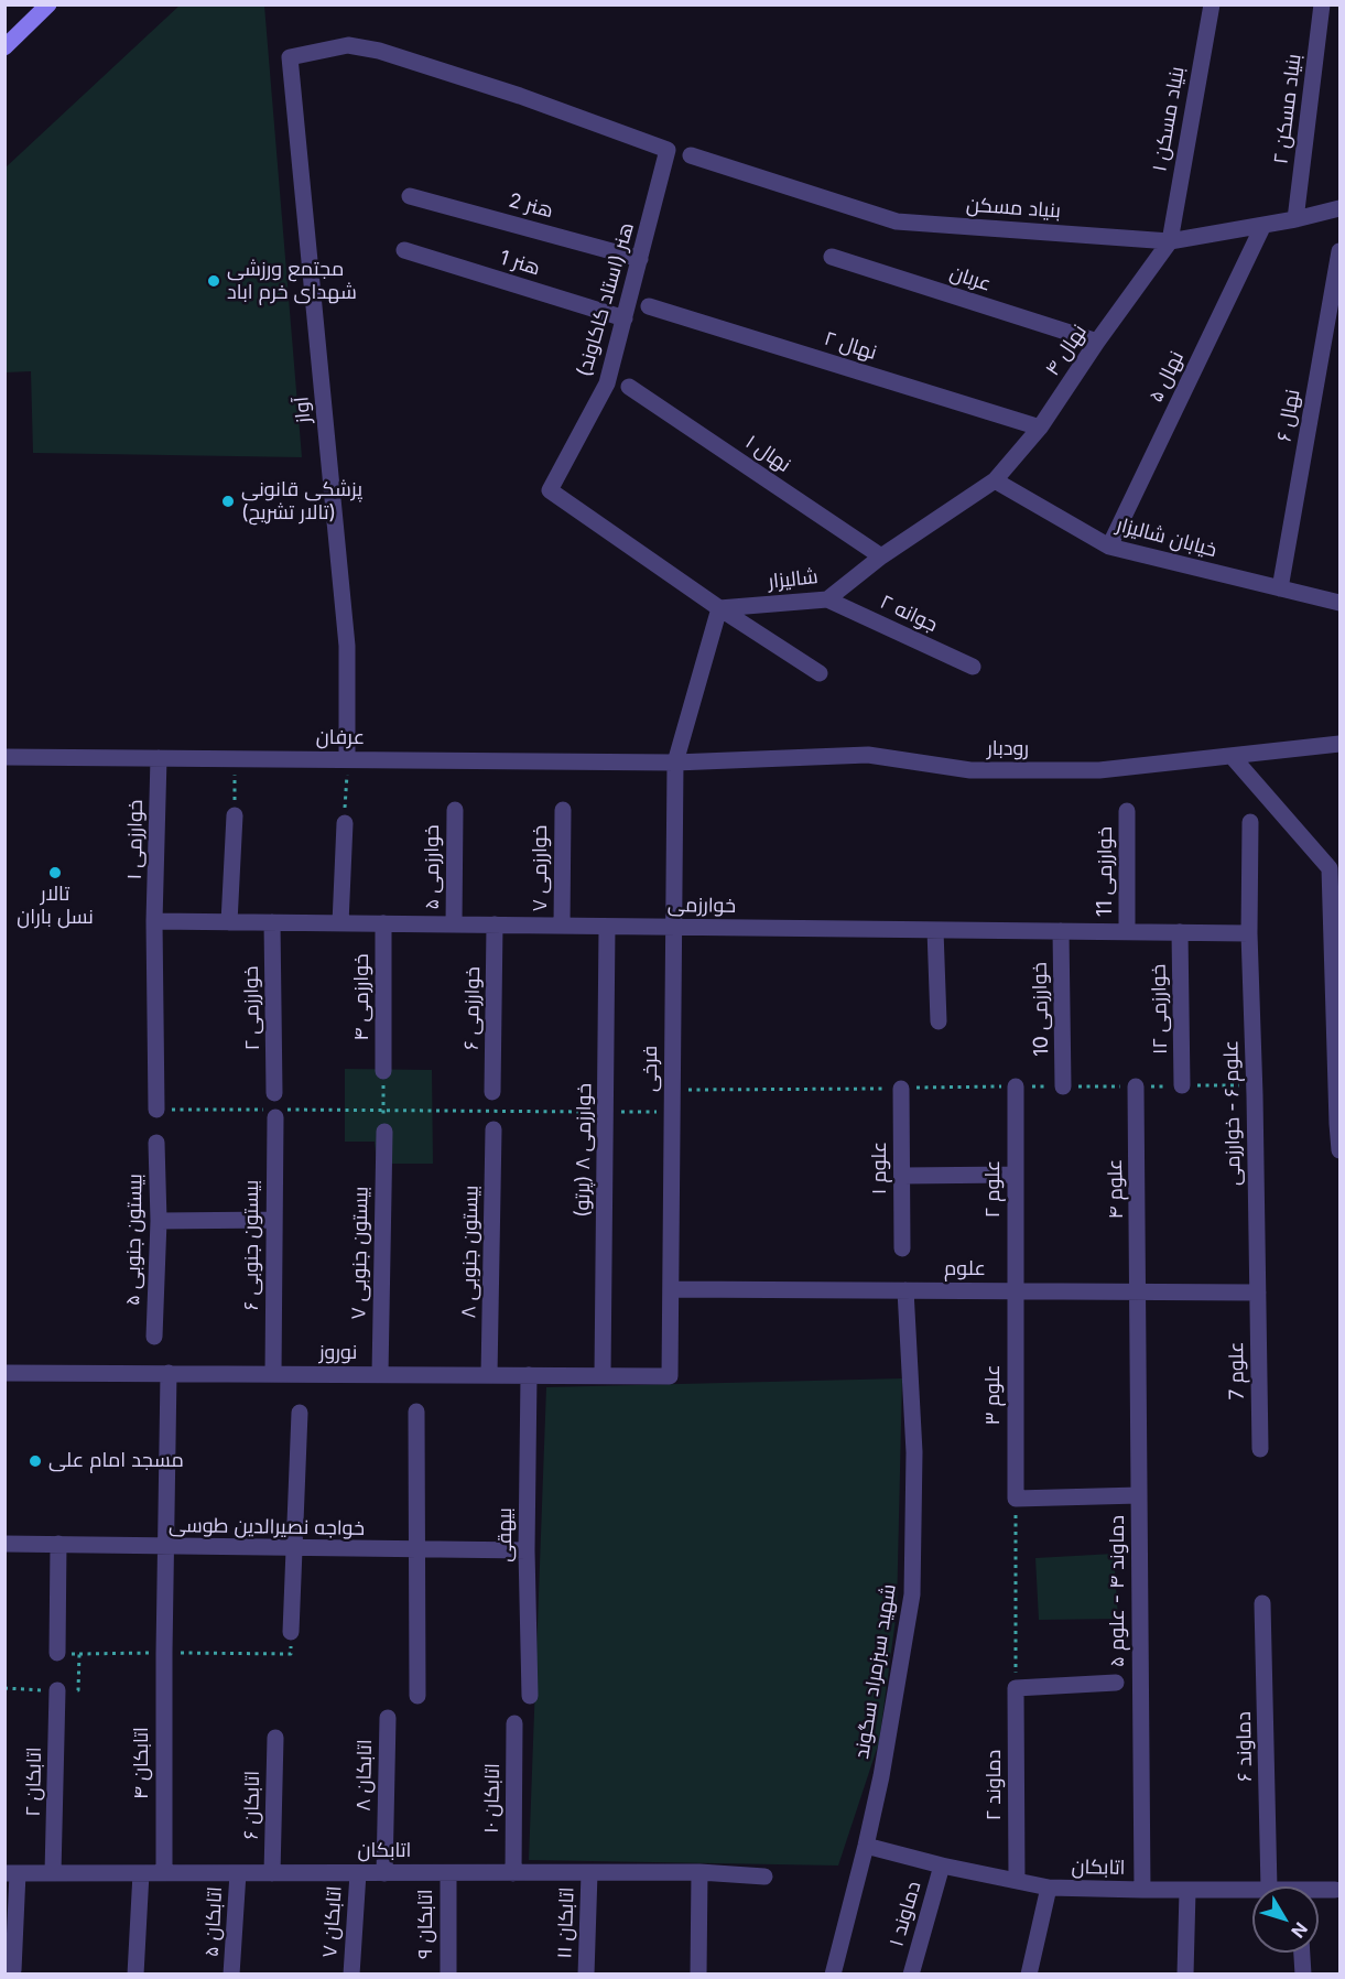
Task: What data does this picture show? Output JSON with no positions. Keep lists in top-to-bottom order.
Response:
{
  "streets": {
    "street": [
      "بنیاد مسکن ۲",
      "بنیاد مسکن ۱",
      "هنر 2",
      "بنیاد مسکن",
      "هنر 1",
      "عربان",
      "هنر (استاد کاکاوند)",
      "نهال ۲",
      "نهال ۴",
      "نهال ۵",
      "آواز",
      "نهال ۶",
      "نهال ۱",
      "خیابان شالیزار",
      "شالیزار",
      "جوانه ۲",
      "عرفان",
      "رودبار",
      "خوارزمی ۱",
      "خوارزمی ۵",
      "خوارزمی ۷",
      "خوارزمی 11",
      "خوارزمی",
      "خوارزمی ۴",
      "خوارزمی ۲",
      "خوارزمی ۶",
      "خوارزمی 10",
      "خوارزمی ۱۲",
      "فرخی",
      "علوم ۶ - خوارزمی",
      "خوارزمی ۸ (پرتو)",
      "علوم ۱",
      "علوم ۲",
      "علوم ۴",
      "بیستون جنوبی ۵",
      "بیستون جنوبی ۶",
      "بیستون جنوبی ۸",
      "بیستون جنوبی ۷",
      "علوم",
      "نوروز",
      "علوم 7",
      "علوم ۳",
      "خواجه نصیرالدین طوسی",
      "بیهقی",
      "دماوند ۴ - علوم ۵",
      "شهید سبزمراد سگوند",
      "دماوند ۶",
      "اتابکان ۴",
      "اتابکان ۸",
      "اتابکان ۲",
      "دماوند ۲",
      "اتابکان ۱۰",
      "اتابکان ۶",
      "اتابکان",
      "دماوند ۱",
      "اتابکان ۵",
      "اتابکان ۷",
      "اتابکان ۱۱",
      "اتابکان ۹"
    ]
  },
  "crossings": [
    ["بنیاد مسکن ۲", "بنیاد مسکن"],
    ["بنیاد مسکن ۱", "بنیاد مسکن"],
    ["بنیاد مسکن ۱", "نهال ۴"],
    ["هنر 2", "هنر (استاد کاکاوند)"],
    ["بنیاد مسکن", "نهال ۴"],
    ["بنیاد مسکن", "نهال ۵"],
    ["هنر 1", "هنر (استاد کاکاوند)"],
    ["عربان", "نهال ۴"],
    ["هنر (استاد کاکاوند)", "آواز"],
    ["هنر (استاد کاکاوند)", "شالیزار"],
    ["نهال ۲", "نهال ۴"],
    ["نهال ۴", "خیابان شالیزار"],
    ["نهال ۴", "شالیزار"],
    ["نهال ۵", "خیابان شالیزار"],
    ["آواز", "عرفان"],
    ["نهال ۶", "خیابان شالیزار"],
    ["نهال ۱", "شالیزار"],
    ["خیابان شالیزار", "شالیزار"],
    ["شالیزار", "جوانه ۲"],
    ["عرفان", "رودبار"],
    ["عرفان", "خوارزمی ۱"],
    ["عرفان", "فرخی"],
    ["رودبار", "فرخی"],
    ["خوارزمی ۱", "خوارزمی"],
    ["خوارزمی ۵", "خوارزمی"],
    ["خوارزمی ۷", "خوارزمی"],
    ["خوارزمی 11", "خوارزمی"],
    ["خوارزمی", "خوارزمی ۴"],
    ["خوارزمی", "خوارزمی ۲"],
    ["خوارزمی", "خوارزمی ۶"],
    ["خوارزمی", "خوارزمی 10"],
    ["خوارزمی", "خوارزمی ۱۲"],
    ["خوارزمی", "فرخی"],
    ["خوارزمی", "علوم ۶ - خوارزمی"],
    ["خوارزمی", "خوارزمی ۸ (پرتو)"],
    ["خوارزمی ۲", "بیستون جنوبی ۶"],
    ["فرخی", "علوم"],
    ["فرخی", "نوروز"],
    ["علوم ۶ - خوارزمی", "علوم"],
    ["علوم ۶ - خوارزمی", "علوم 7"],
    ["خوارزمی ۸ (پرتو)", "نوروز"],
    ["علوم ۲", "علوم"],
    ["علوم ۲", "علوم ۳"],
    ["علوم ۴", "علوم"],
    ["علوم ۴", "دماوند ۴ - علوم ۵"],
    ["بیستون جنوبی ۶", "نوروز"],
    ["بیستون جنوبی ۸", "نوروز"],
    ["بیستون جنوبی ۷", "نوروز"],
    ["علوم", "علوم 7"],
    ["علوم", "علوم ۳"],
    ["علوم", "دماوند ۴ - علوم ۵"],
    ["علوم", "شهید سبزمراد سگوند"],
    ["نوروز", "بیهقی"],
    ["نوروز", "اتابکان ۴"],
    ["خواجه نصیرالدین طوسی", "بیهقی"],
    ["خواجه نصیرالدین طوسی", "اتابکان ۴"],
    ["دماوند ۴ - علوم ۵", "اتابکان"],
    ["شهید سبزمراد سگوند", "اتابکان"],
    ["اتابکان ۴", "اتابکان"],
    ["اتابکان ۸", "اتابکان"],
    ["اتابکان ۲", "اتابکان"],
    ["دماوند ۲", "اتابکان"],
    ["اتابکان ۱۰", "اتابکان"],
    ["اتابکان ۶", "اتابکان"],
    ["اتابکان", "دماوند ۱"],
    ["اتابکان", "اتابکان ۵"],
    ["اتابکان", "اتابکان ۷"],
    ["اتابکان", "اتابکان ۱۱"],
    ["اتابکان", "اتابکان ۹"]
  ],
  "places": [
    "مجتمع ورزشی شهدای خرم اباد",
    "پزشکی قانونی (تالار تشریح)",
    "تالار نسل باران",
    "مسجد امام علی"
  ],
  "north": "bottom right"
}
